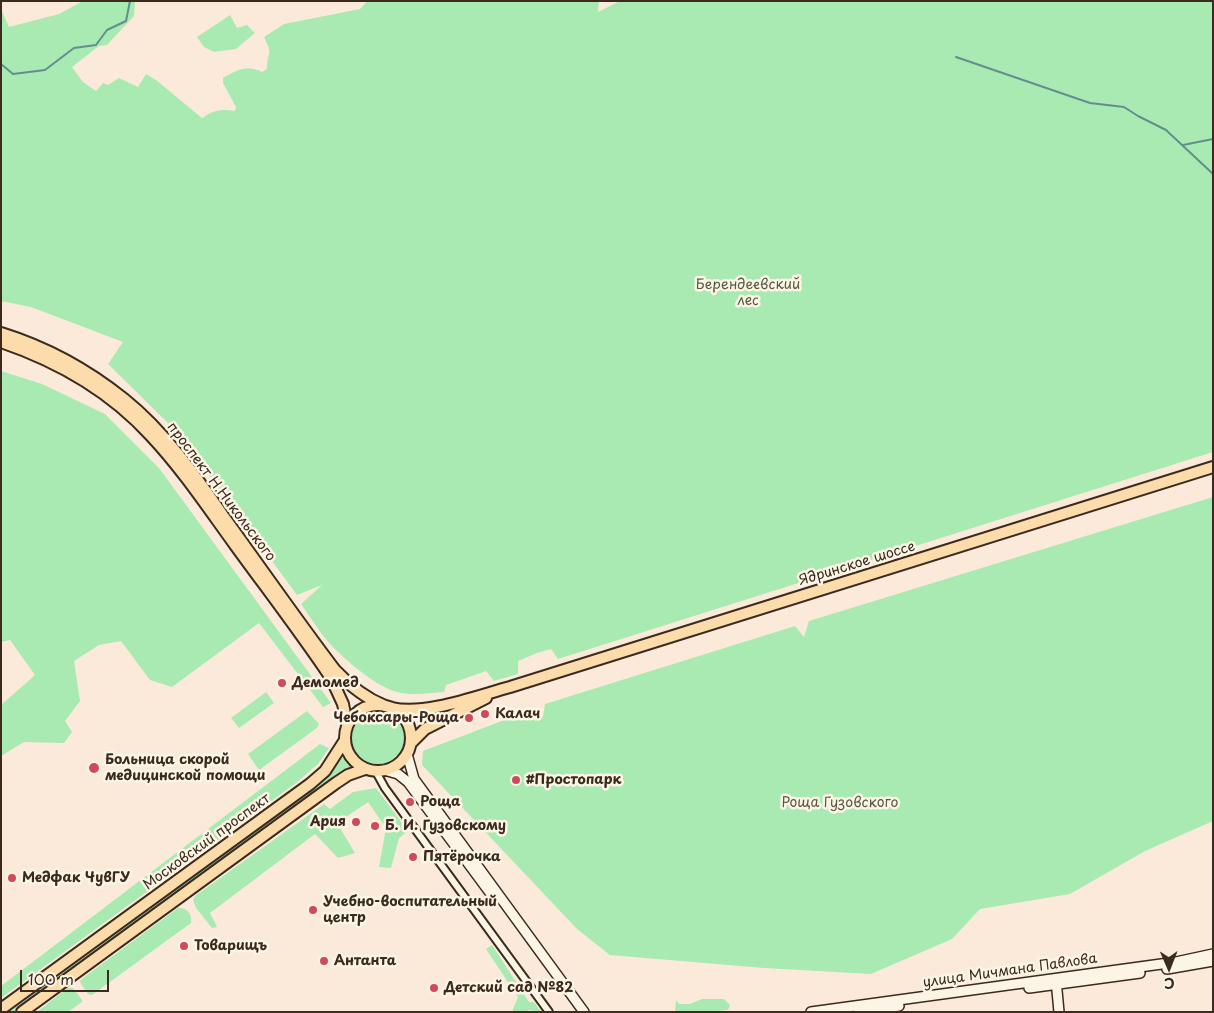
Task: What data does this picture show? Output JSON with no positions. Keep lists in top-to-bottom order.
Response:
{
  "streets": {
    "main road": [
      "проспект Н.Никольского",
      "Ядринское шоссе",
      "Московский проспект",
      "улица Мичмана Павлова"
    ]
  },
  "crossings": [
    ["проспект Н.Никольского", "Ядринское шоссе"],
    ["проспект Н.Никольского", "Московский проспект"],
    ["Ядринское шоссе", "Московский проспект"]
  ],
  "parks": ["Берендеевский лес", "Роща Гузовского"],
  "places": [
    "Демомед",
    "Калач",
    "Чебоксары-Роща",
    "Больница скорой медицинской помощи",
    "#Простопарк",
    "Роща",
    "Ария",
    "Б. И. Гузовскому",
    "Пятёрочка",
    "Медфак ЧувГУ",
    "Учебно-воспитательный центр",
    "Товарищъ",
    "Антанта",
    "Детский сад №82"
  ],
  "scale_bar": "100 m",
  "north": "bottom"
}
